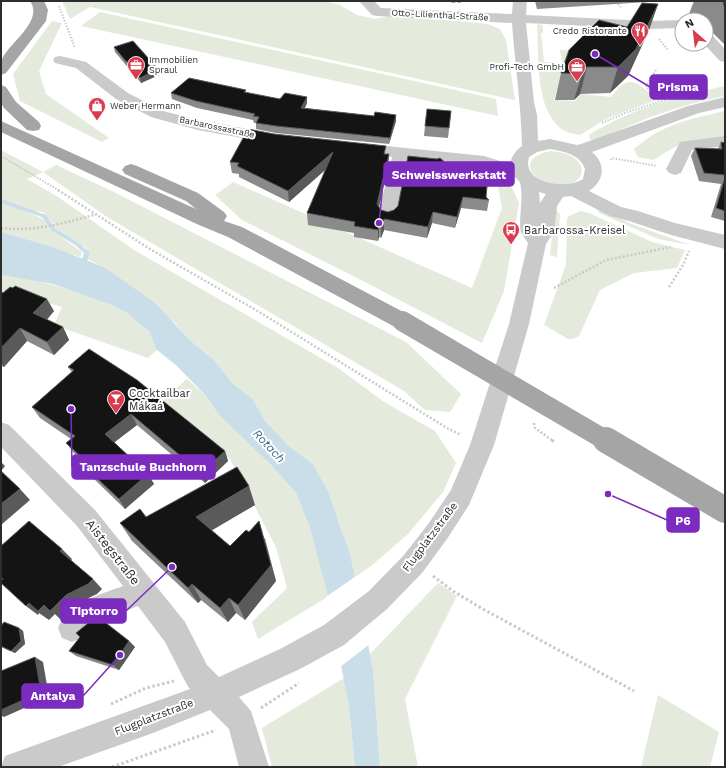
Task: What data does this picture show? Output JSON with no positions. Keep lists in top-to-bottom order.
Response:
{
  "streets": {
    "street": [
      "Otto-Lilienthal-Straße",
      "Barbarossastraße",
      "Flugplatzstraße",
      "Aistegstraße"
    ]
  },
  "crossings": [
    ["Flugplatzstraße", "Aistegstraße"]
  ],
  "water": ["Rotach"],
  "places": {
    "restaurant": ["Credo Ristorante"],
    "other": [
      "Prisma",
      "Schweisswerkstatt",
      "Tanzschule Buchhorn",
      "P6",
      "Tiptorro",
      "Antalya"
    ],
    "office": ["Immobilien Spraul", "Profi-Tech GmbH"],
    "shop": ["Weber Hermann"],
    "bus stop": ["Barbarossa-Kreisel"],
    "bar": ["Cocktailbar Mákaá"]
  },
  "north": "top left"
}
